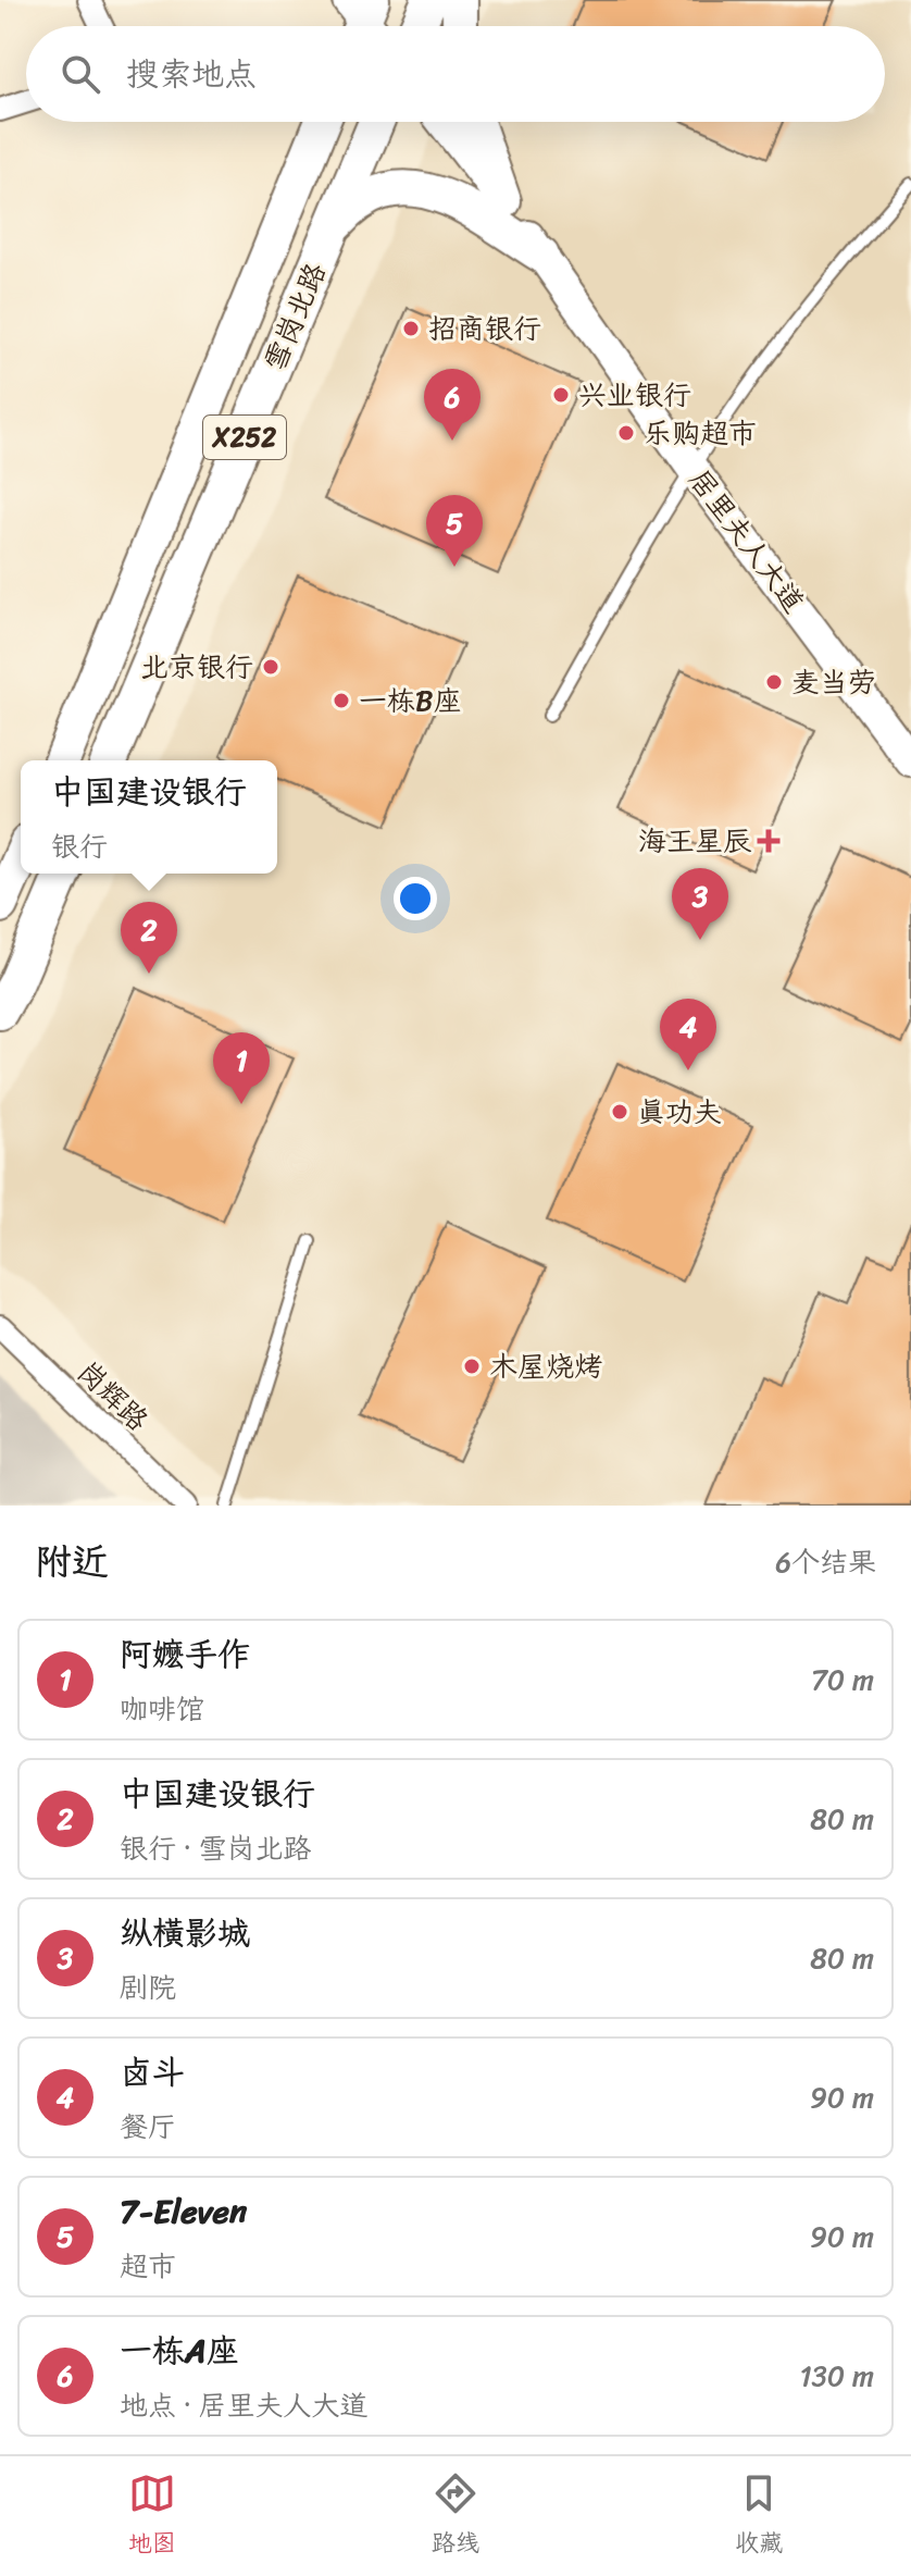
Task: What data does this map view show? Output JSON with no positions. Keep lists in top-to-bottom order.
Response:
{
  "streets": {
    "main road": ["雪岗北路", "X252"],
    "street": ["居里夫人大道", "岗辉路"]
  },
  "places": {
    "other": [
      "招商银行",
      "兴业银行",
      "乐购超市",
      "北京银行",
      "麦当劳",
      "一栋B座",
      "真功夫",
      "木屋烧烤"
    ],
    "health": ["海王星辰"]
  },
  "page": {
    "search": "搜索地点",
    "pins": [
      "6",
      "5",
      "3",
      "2",
      "4",
      "1"
    ],
    "popup": ["中国建设银行", "银行"],
    "heading": ["附近", "6个结果"],
    "list": [
      {
        "mark": "1",
        "name": "阿嬷手作",
        "note": "咖啡馆",
        "value": "70 m"
      },
      {
        "mark": "2",
        "name": "中国建设银行",
        "note": "银行 · 雪岗北路",
        "value": "80 m"
      },
      {
        "mark": "3",
        "name": "纵横影城",
        "note": "剧院",
        "value": "80 m"
      },
      {
        "mark": "4",
        "name": "卤斗",
        "note": "餐厅",
        "value": "90 m"
      },
      {
        "mark": "5",
        "name": "7-Eleven",
        "note": "超市",
        "value": "90 m"
      },
      {
        "mark": "6",
        "name": "一栋A座",
        "note": "地点 · 居里夫人大道",
        "value": "130 m"
      }
    ],
    "nav": ["地图", "路线", "收藏"]
  }
}
